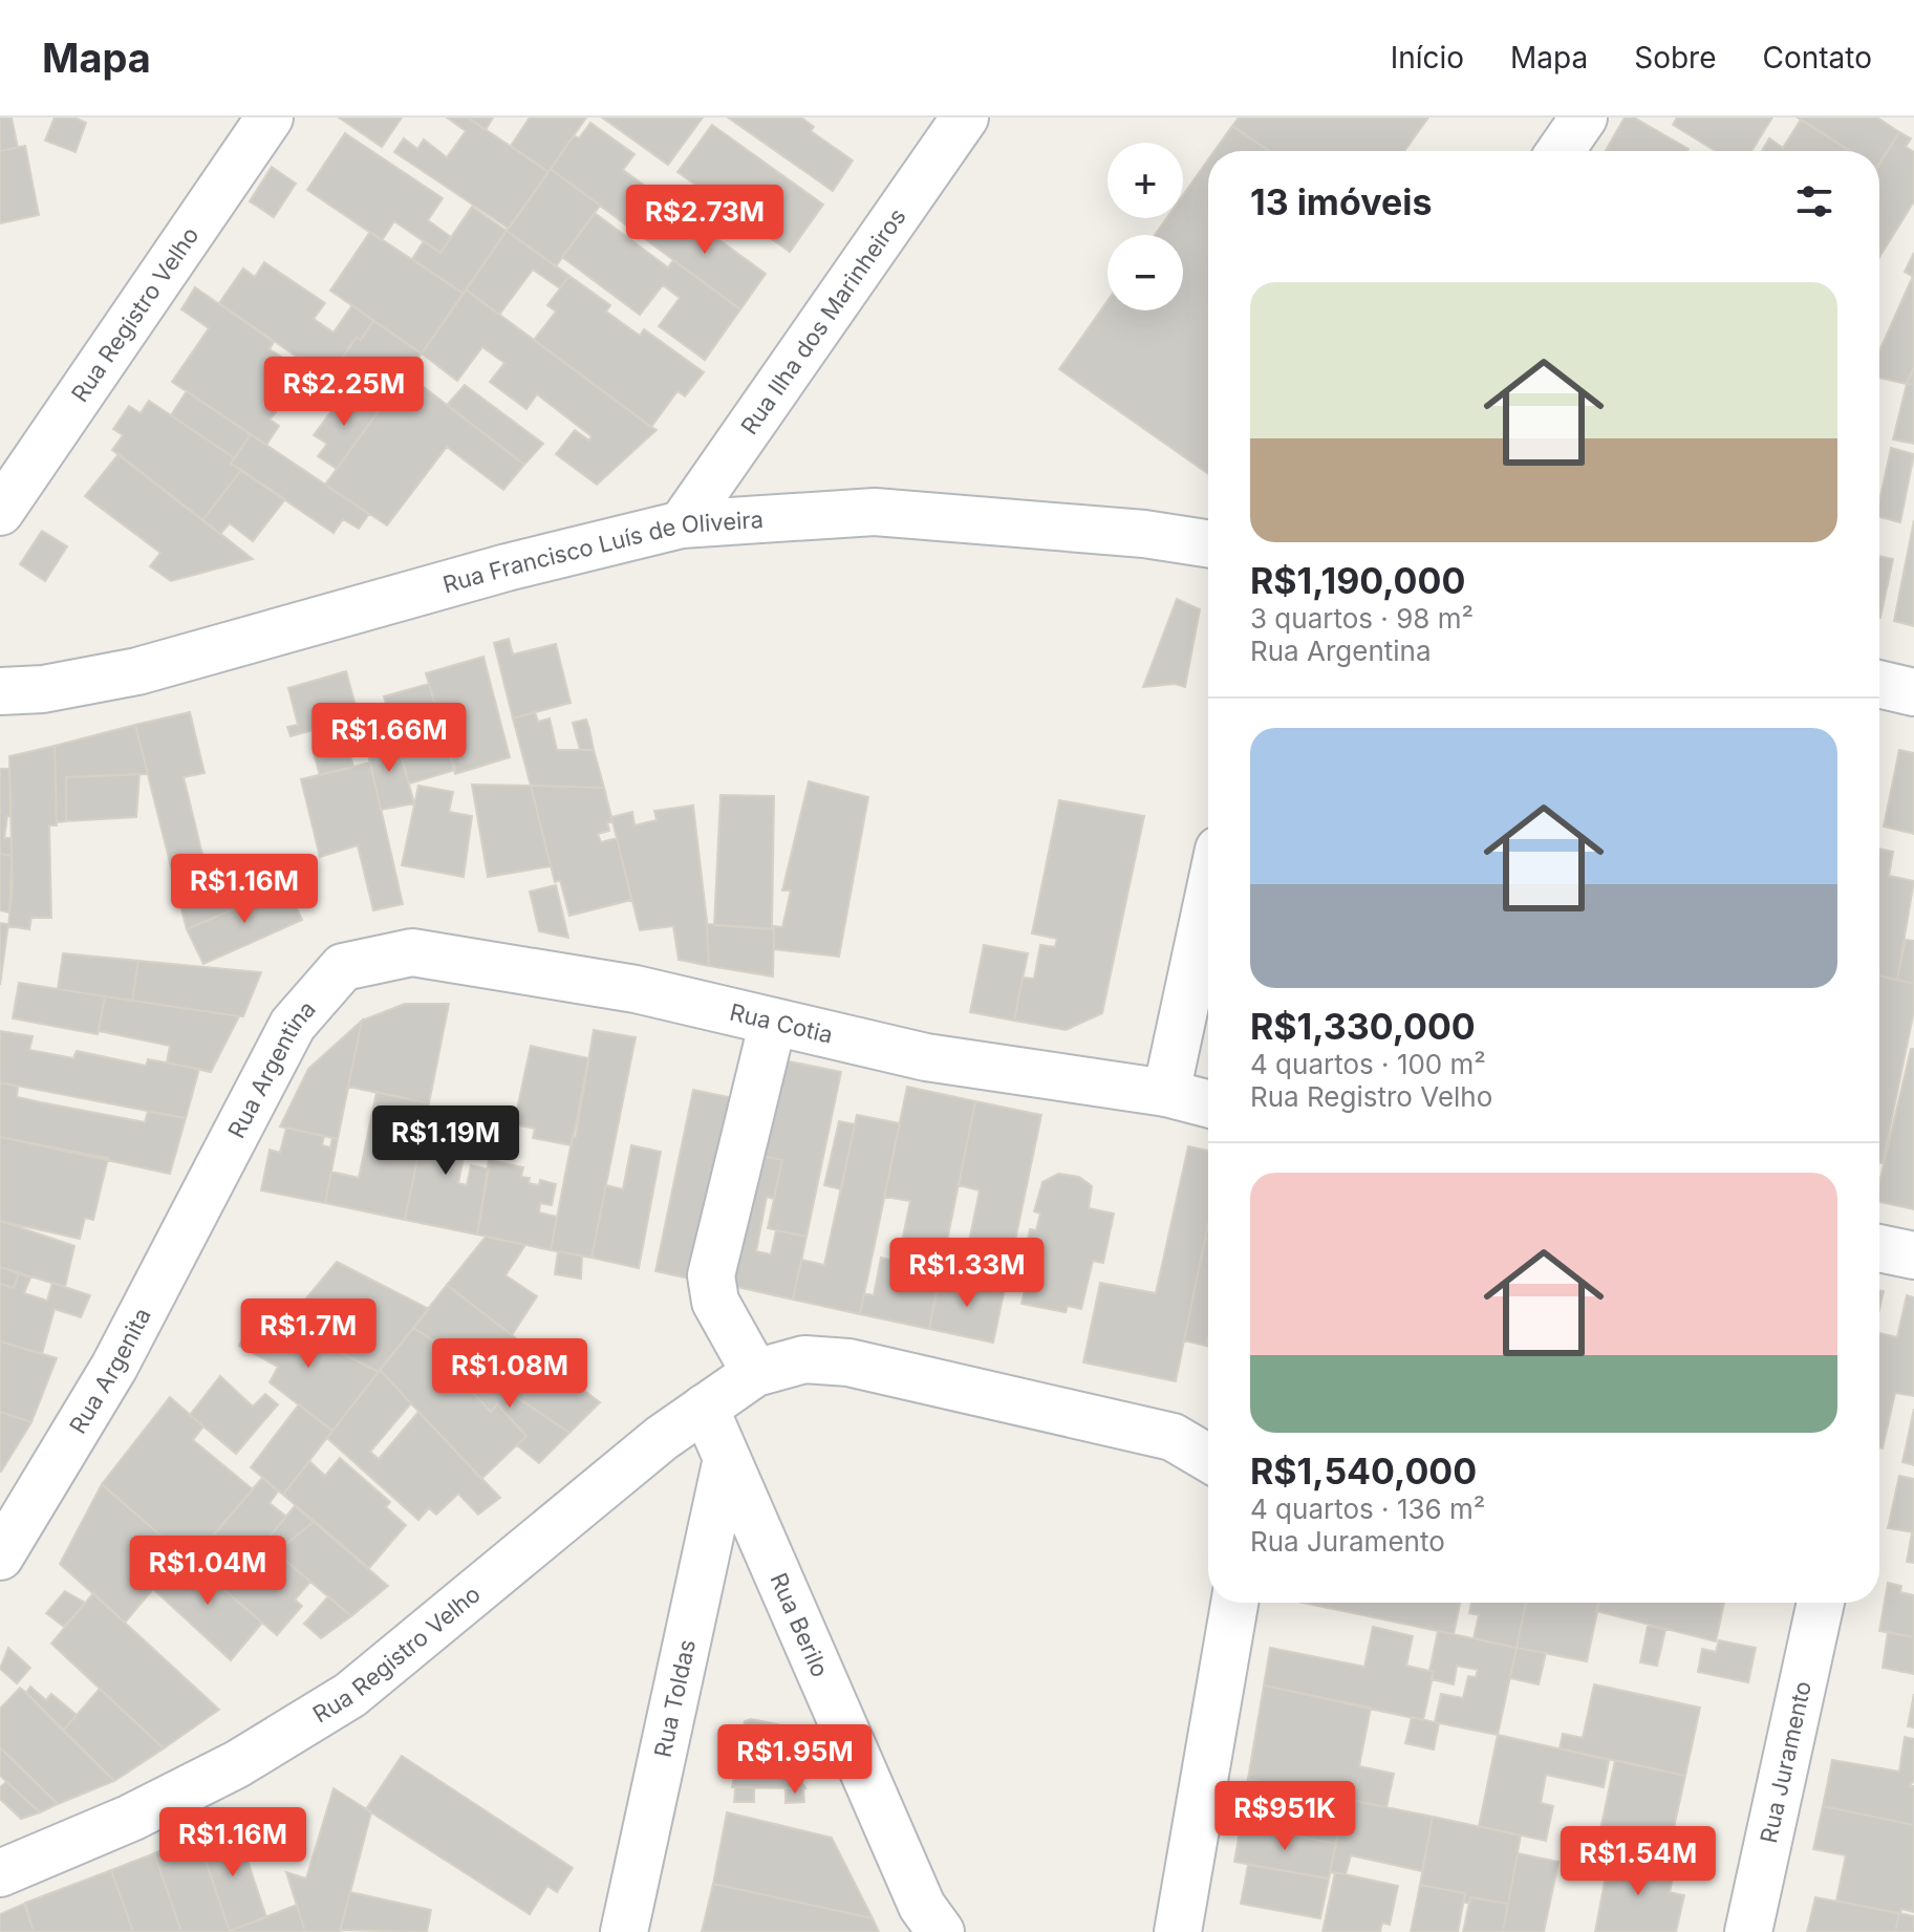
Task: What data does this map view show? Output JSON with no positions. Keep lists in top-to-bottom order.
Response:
{
  "streets": {
    "street": [
      "Rua Registro Velho",
      "Rua Ilha dos Marinheiros",
      "Rua Francisco Luís de Oliveira",
      "Rua Cotia",
      "Rua Argentina",
      "Rua Argenita",
      "Rua Berilo",
      "Rua Toldas",
      "Rua Juramento"
    ]
  },
  "crossings": [
    ["Rua Registro Velho", "Rua Berilo"],
    ["Rua Ilha dos Marinheiros", "Rua Francisco Luís de Oliveira"],
    ["Rua Cotia", "Rua Argentina"],
    ["Rua Argentina", "Rua Argenita"],
    ["Rua Berilo", "Rua Toldas"]
  ],
  "page": {
    "header": "Mapa",
    "nav": [
      "Início",
      "Mapa",
      "Sobre",
      "Contato"
    ],
    "map_buttons": ["+", "−"],
    "heading": "13 imóveis",
    "price": [
      "R$2.73M",
      "R$2.25M",
      "R$1.66M",
      "R$1.16M",
      "R$1.19M",
      "R$1.33M",
      "R$1.7M",
      "R$1.08M",
      "R$1.04M",
      "R$1.95M",
      "R$951K",
      "R$1.16M",
      "R$1.54M"
    ],
    "list": [
      {
        "name": "R$1,190,000",
        "note": "3 quartos · 98 m² · Rua Argentina"
      },
      {
        "name": "R$1,330,000",
        "note": "4 quartos · 100 m² · Rua Registro Velho"
      },
      {
        "name": "R$1,540,000",
        "note": "4 quartos · 136 m² · Rua Juramento"
      }
    ]
  }
}
